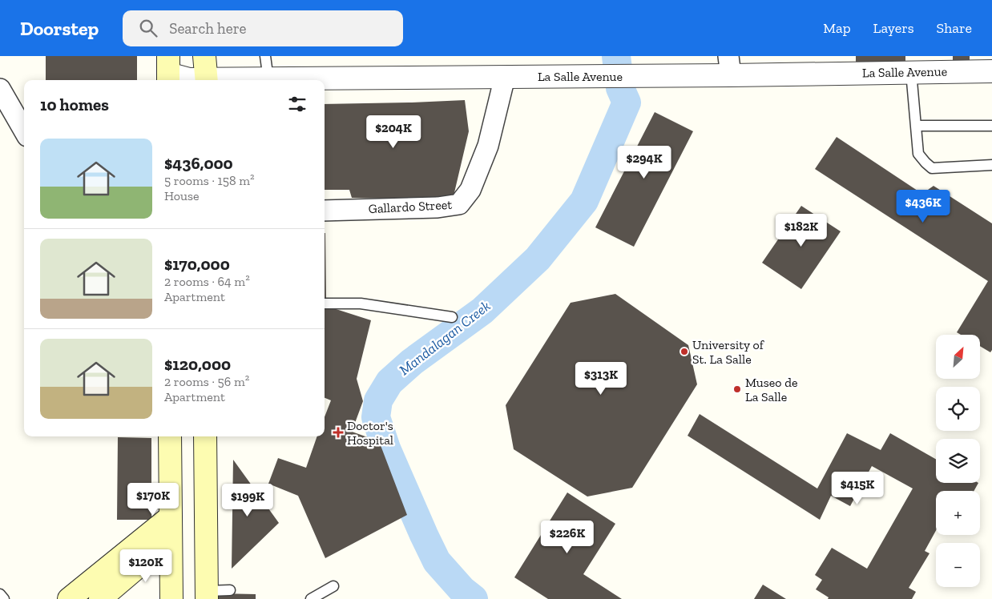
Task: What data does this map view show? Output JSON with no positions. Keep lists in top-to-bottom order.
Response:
{
  "streets": {
    "street": ["La Salle Avenue", "Gallardo Street"]
  },
  "crossings": [
    ["La Salle Avenue", "Gallardo Street"]
  ],
  "water": ["Mandalagan Creek"],
  "places": {
    "other": ["University of St. La Salle", "Museo de La Salle"],
    "health": ["Doctor's Hospital"]
  },
  "north": "top right",
  "page": {
    "header": "Doorstep",
    "search": "Search here",
    "nav": ["Map", "Layers", "Share"],
    "heading": "10 homes",
    "price": [
      "$204K",
      "$294K",
      "$436K",
      "$182K",
      "$313K",
      "$415K",
      "$170K",
      "$199K",
      "$226K",
      "$120K"
    ],
    "list": [
      {
        "name": "$436,000",
        "note": "5 rooms · 158 m² · House"
      },
      {
        "name": "$170,000",
        "note": "2 rooms · 64 m² · Apartment"
      },
      {
        "name": "$120,000",
        "note": "2 rooms · 56 m² · Apartment"
      }
    ],
    "map_buttons": ["+", "−"]
  }
}
